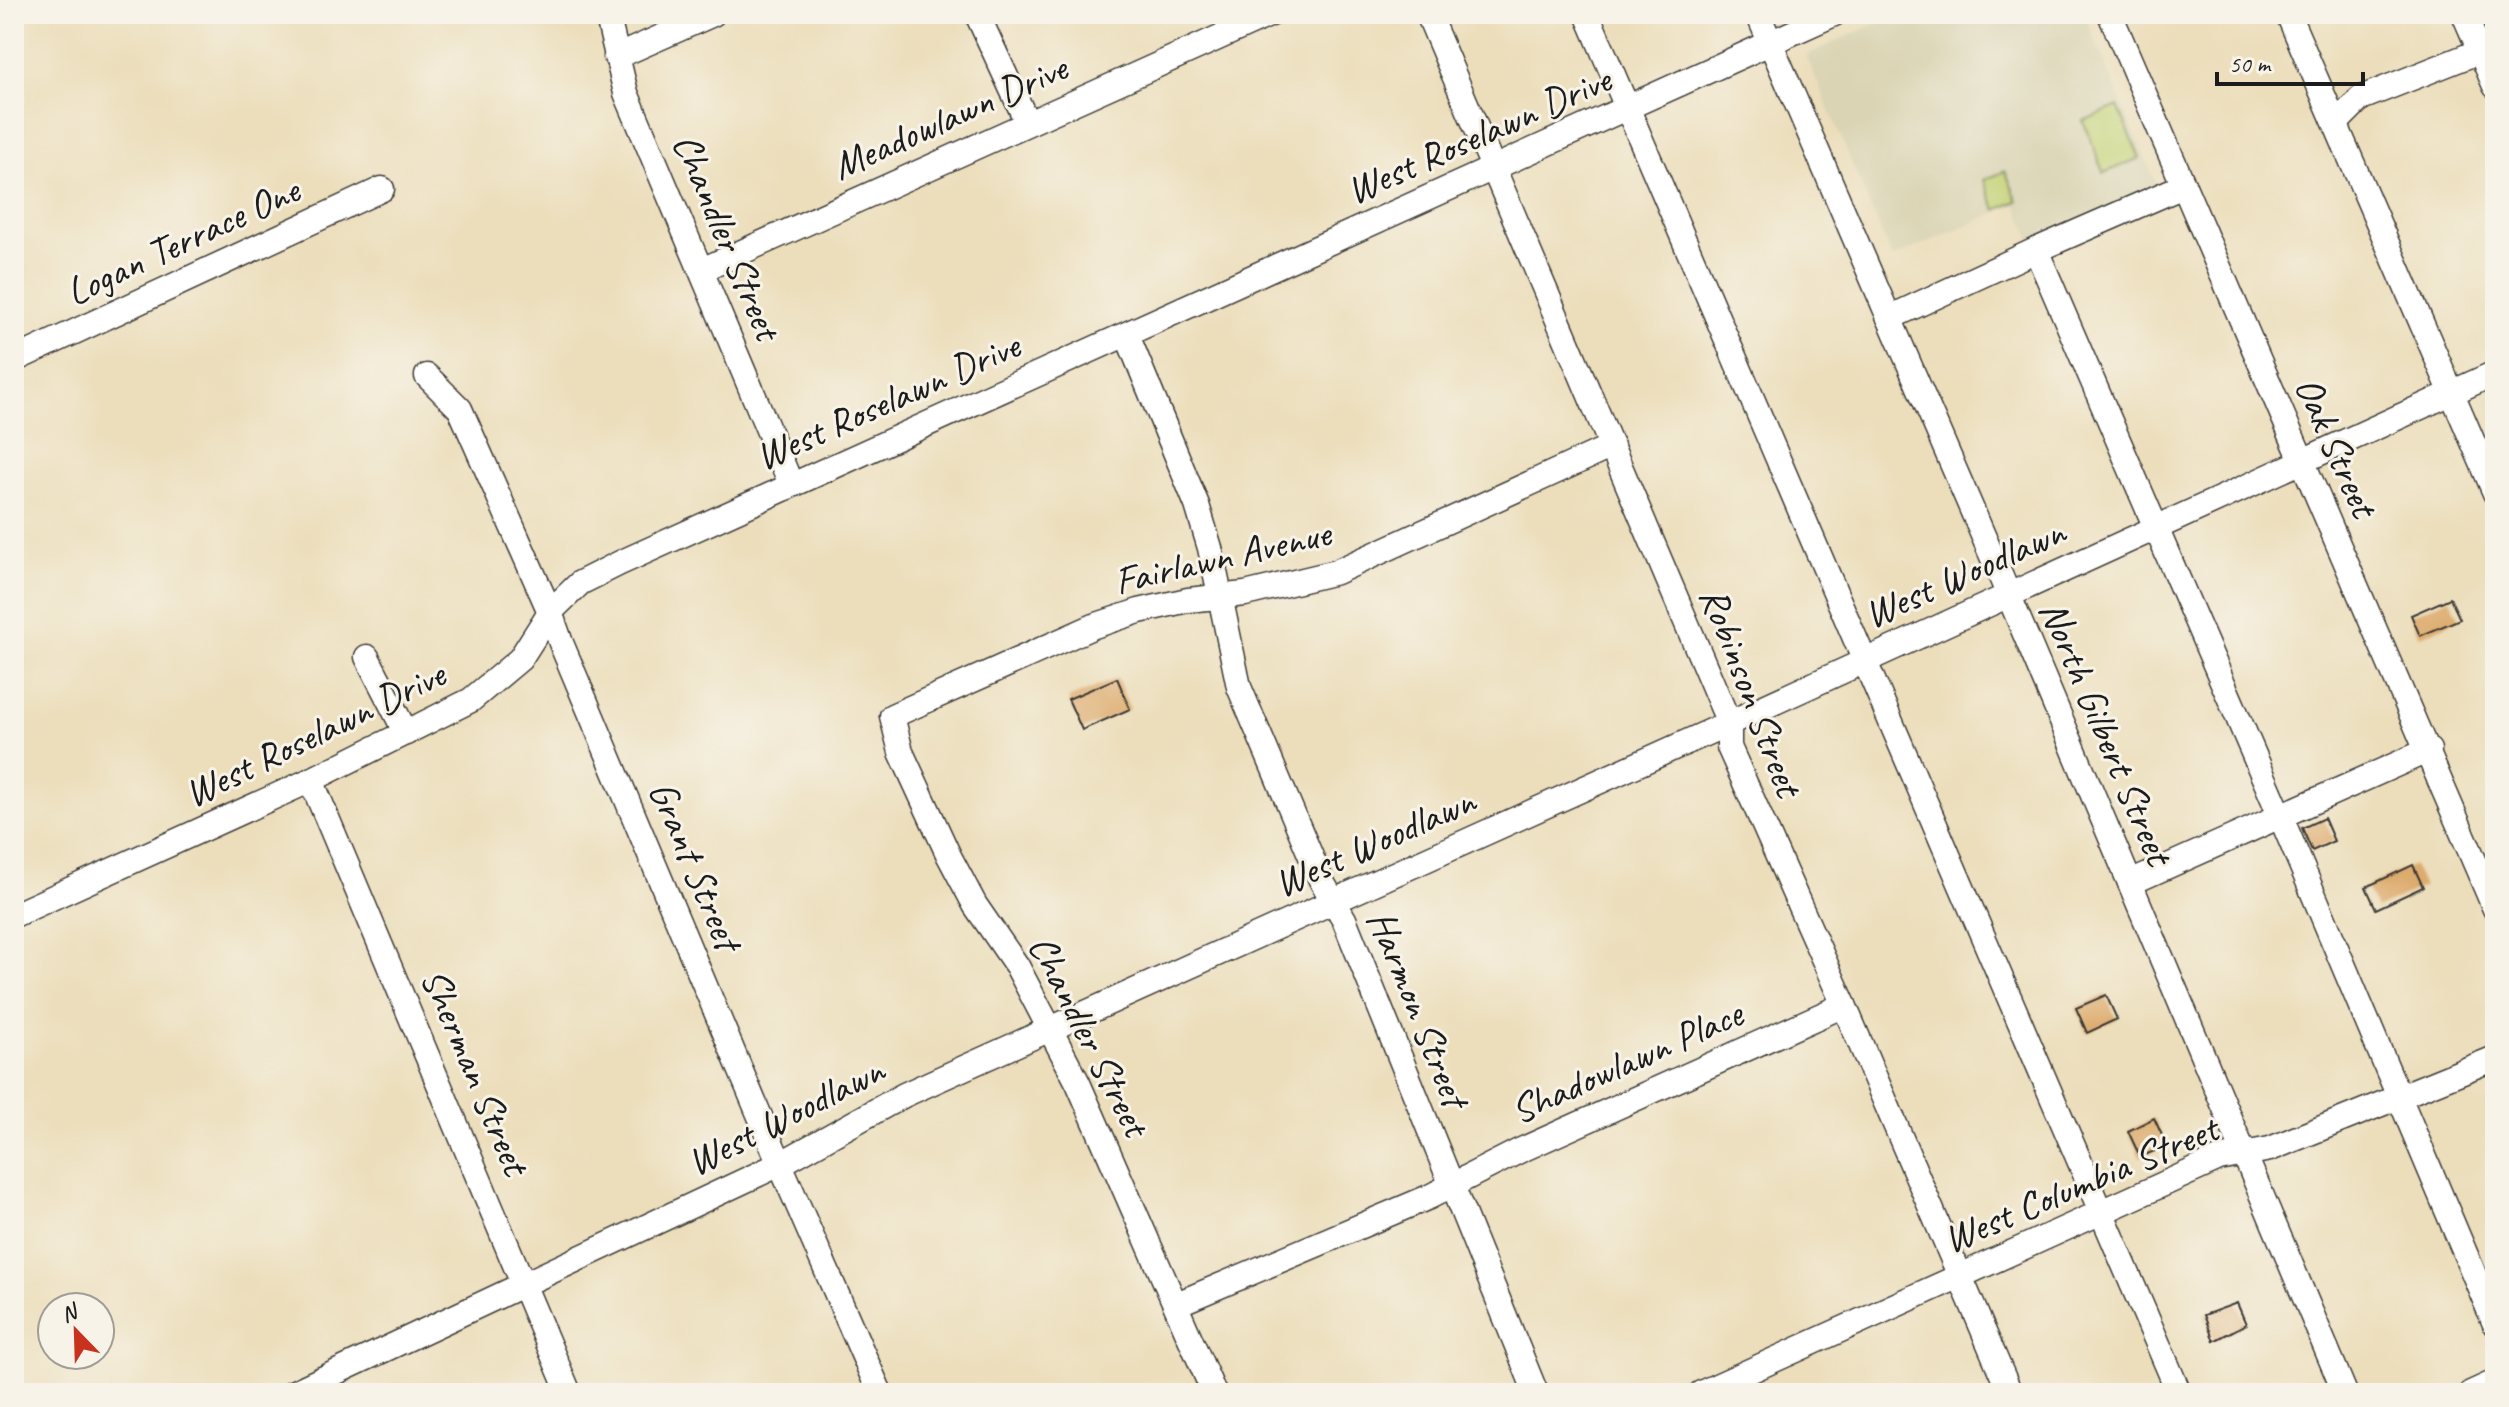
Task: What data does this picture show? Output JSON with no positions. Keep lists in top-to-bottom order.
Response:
{
  "streets": {
    "street": [
      "Meadowlawn Drive",
      "West Roselawn Drive",
      "Chandler Street",
      "Logan Terrace One",
      "Oak Street",
      "Fairlawn Avenue",
      "West Woodlawn",
      "Robinson Street",
      "North Gilbert Street",
      "Grant Street",
      "Harmon Street",
      "Shadowlawn Place",
      "Sherman Street",
      "West Columbia Street"
    ]
  },
  "crossings": [
    ["Meadowlawn Drive", "Chandler Street"],
    ["West Roselawn Drive", "Chandler Street"],
    ["West Roselawn Drive", "Robinson Street"],
    ["West Roselawn Drive", "North Gilbert Street"],
    ["West Roselawn Drive", "Grant Street"],
    ["West Roselawn Drive", "Harmon Street"],
    ["West Roselawn Drive", "Sherman Street"],
    ["Chandler Street", "Fairlawn Avenue"],
    ["Chandler Street", "West Woodlawn"],
    ["Chandler Street", "Shadowlawn Place"],
    ["Oak Street", "West Woodlawn"],
    ["Fairlawn Avenue", "Robinson Street"],
    ["Fairlawn Avenue", "Harmon Street"],
    ["West Woodlawn", "Robinson Street"],
    ["West Woodlawn", "North Gilbert Street"],
    ["West Woodlawn", "Grant Street"],
    ["West Woodlawn", "Harmon Street"],
    ["West Woodlawn", "Sherman Street"],
    ["Robinson Street", "Shadowlawn Place"],
    ["Robinson Street", "West Columbia Street"],
    ["North Gilbert Street", "West Columbia Street"],
    ["Harmon Street", "Shadowlawn Place"]
  ],
  "scale_bar": "50 m",
  "north": "top left"
}
